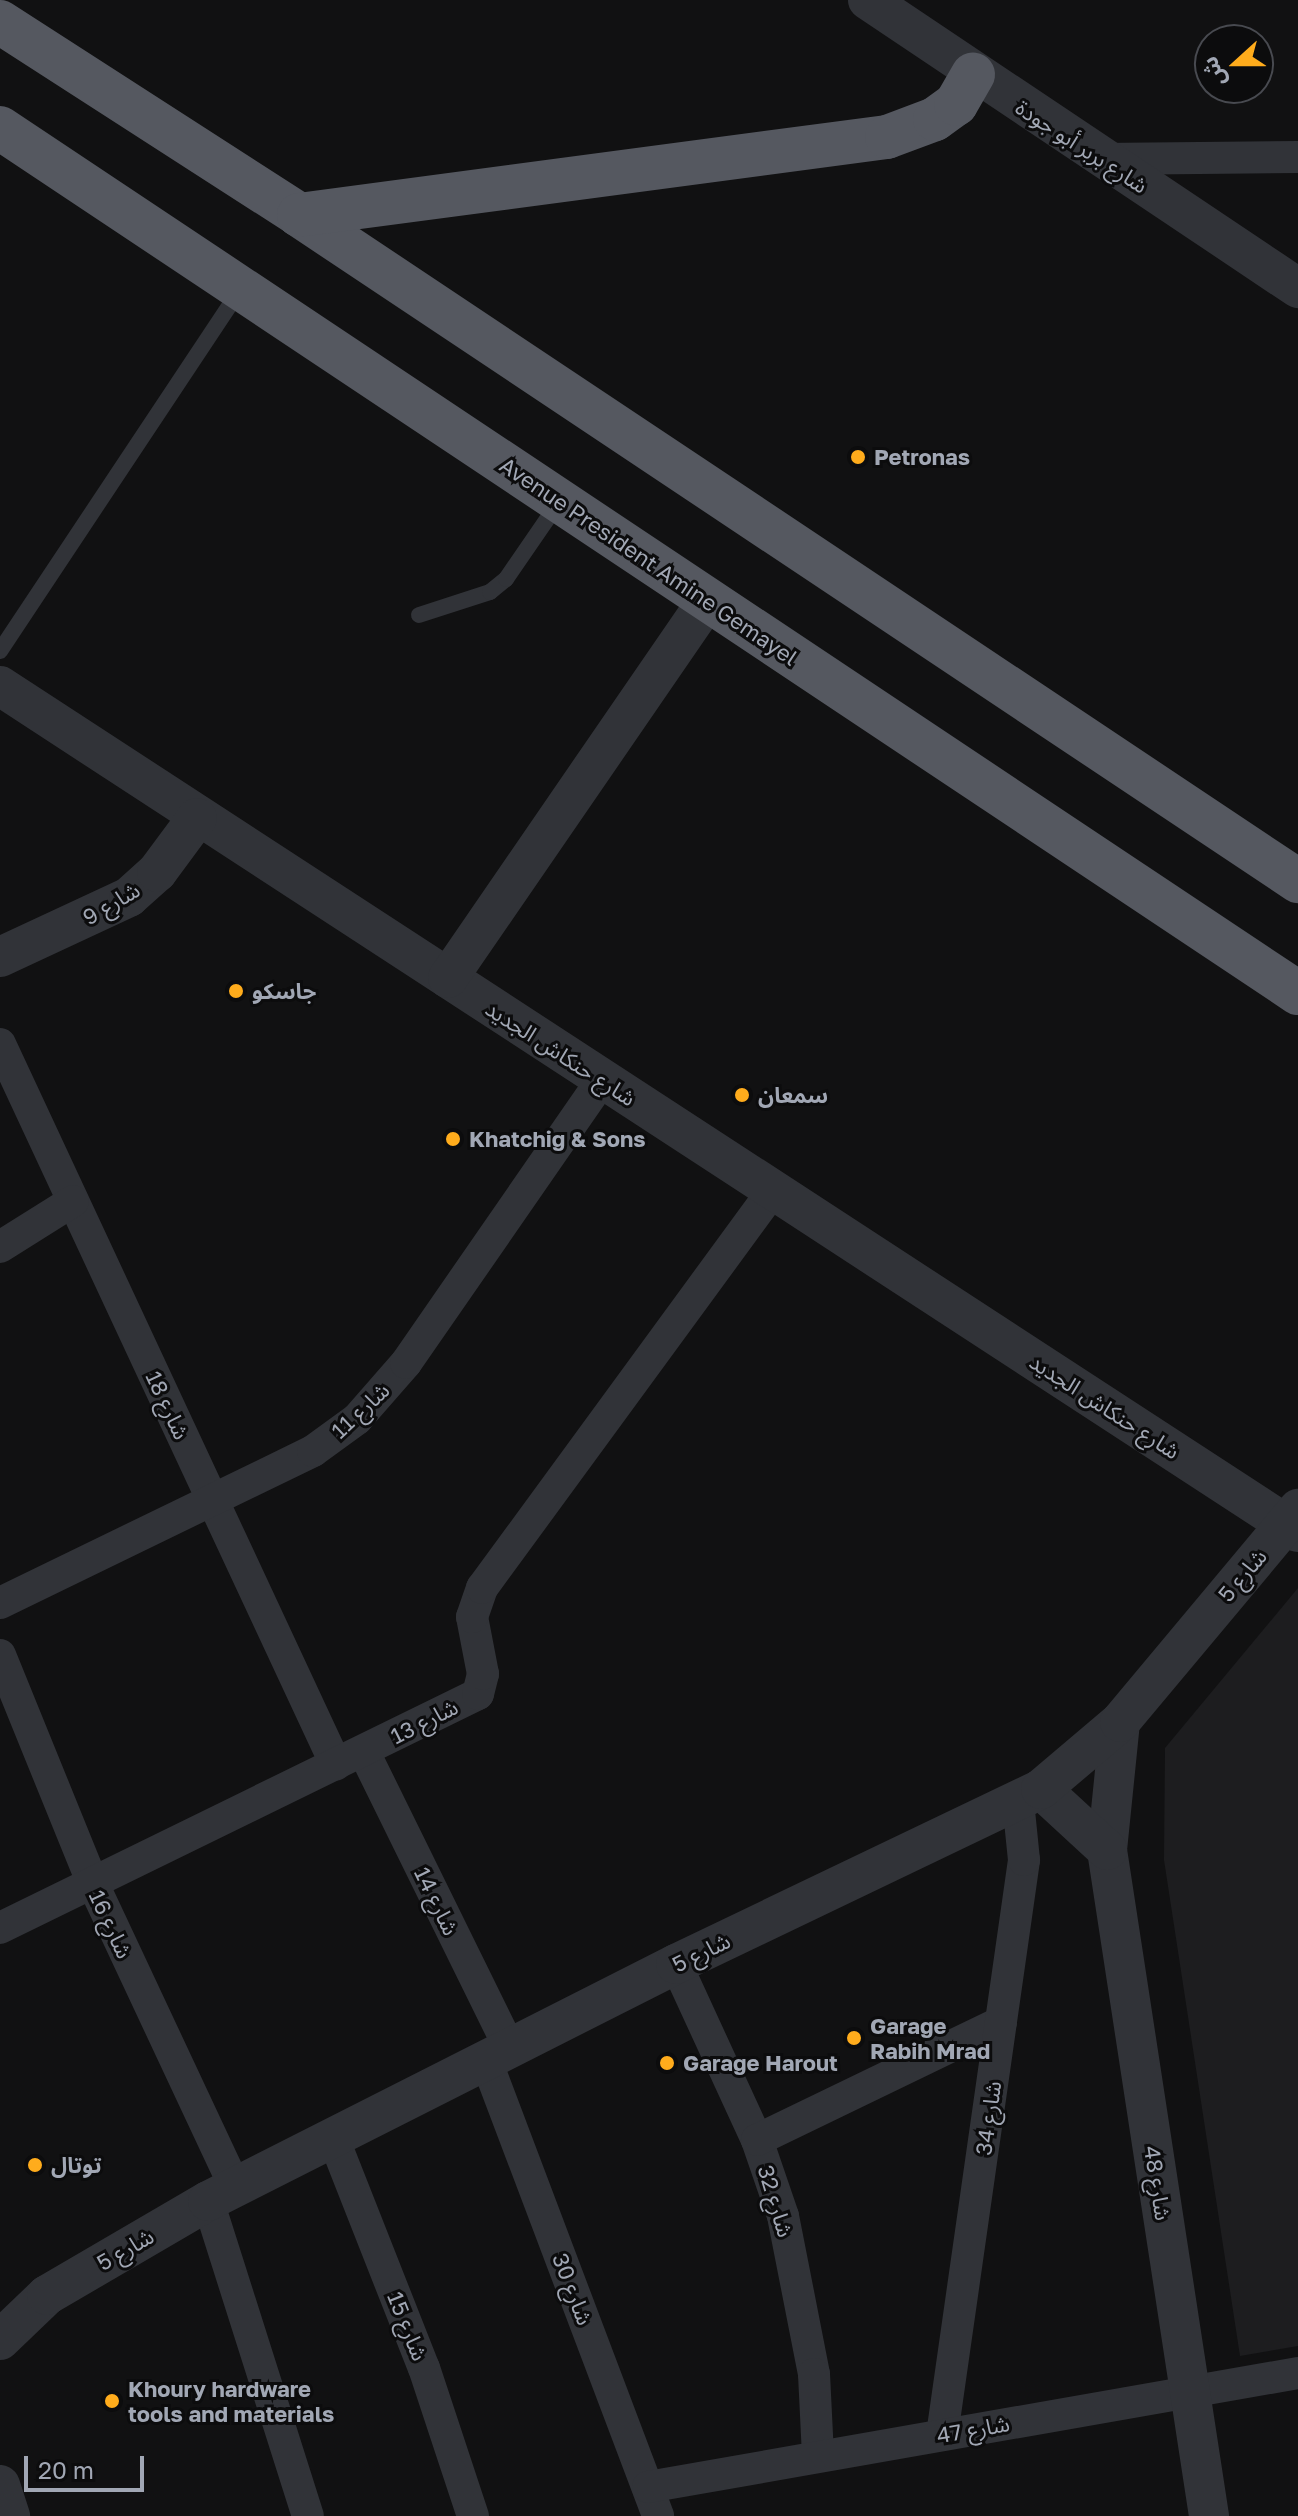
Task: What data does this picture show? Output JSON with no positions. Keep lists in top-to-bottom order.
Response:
{
  "streets": {
    "highway": ["Avenue President Amine Gemayel"],
    "street": [
      "شارع بربر أبو جودة",
      "شارع 9",
      "شارع حنكاش الجديد",
      "شارع 18",
      "شارع 11",
      "شارع 5",
      "شارع 13",
      "شارع 14",
      "شارع 16",
      "شارع 34",
      "شارع 48",
      "شارع 32",
      "شارع 30",
      "شارع 15",
      "شارع 47"
    ]
  },
  "crossings": [
    ["شارع 9", "شارع حنكاش الجديد"],
    ["شارع حنكاش الجديد", "شارع 11"],
    ["شارع حنكاش الجديد", "شارع 5"],
    ["شارع حنكاش الجديد", "شارع 13"],
    ["شارع 18", "شارع 11"],
    ["شارع 18", "شارع 13"],
    ["شارع 18", "شارع 14"],
    ["شارع 5", "شارع 14"],
    ["شارع 5", "شارع 16"],
    ["شارع 5", "شارع 34"],
    ["شارع 5", "شارع 48"],
    ["شارع 5", "شارع 32"],
    ["شارع 5", "شارع 30"],
    ["شارع 5", "شارع 15"],
    ["شارع 13", "شارع 14"],
    ["شارع 13", "شارع 16"],
    ["شارع 14", "شارع 30"],
    ["شارع 34", "شارع 47"],
    ["شارع 48", "شارع 47"],
    ["شارع 32", "شارع 47"],
    ["شارع 30", "شارع 47"]
  ],
  "places": [
    "Petronas",
    "جاسكو",
    "سمعان",
    "Khatchig & Sons",
    "Garage Rabih Mrad",
    "Garage Harout",
    "توتال",
    "Khoury hardware tools and materials"
  ],
  "scale_bar": "20 m",
  "north": "left"
}
